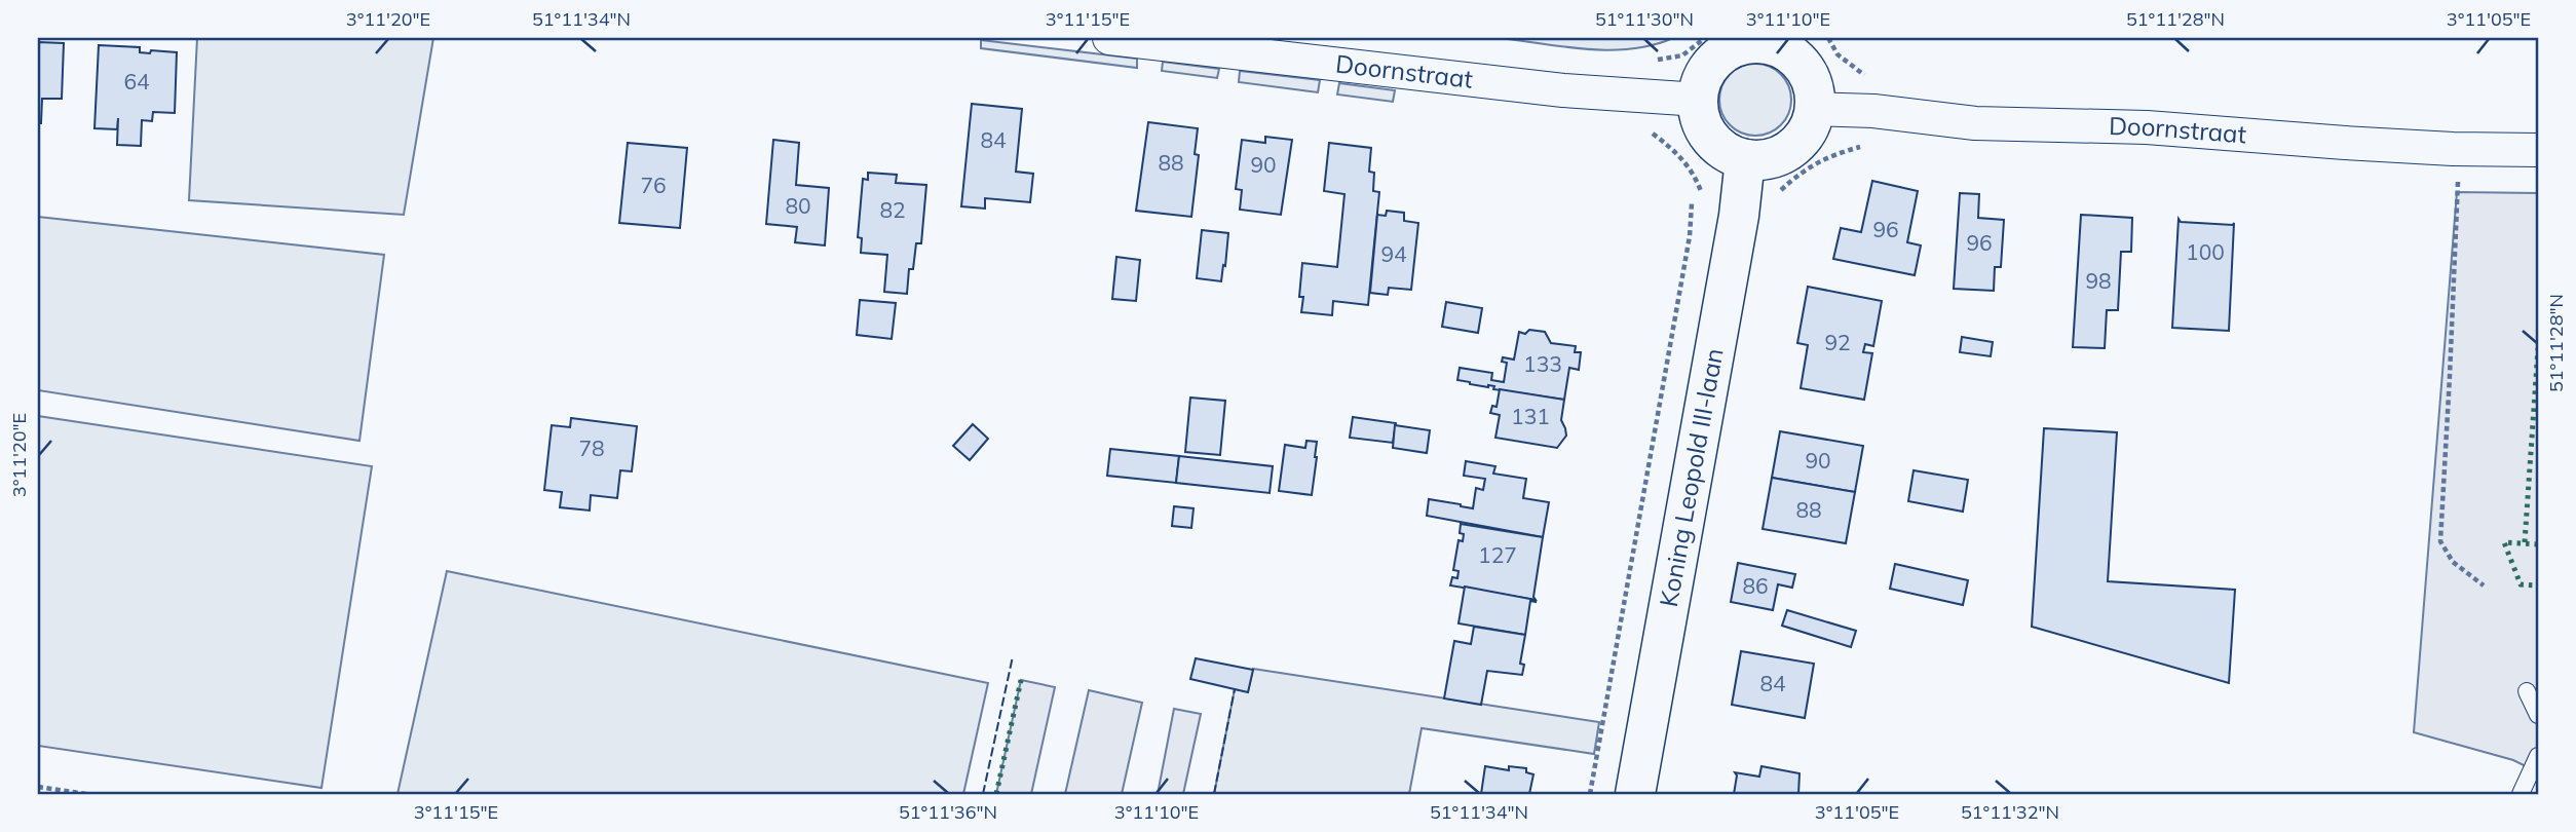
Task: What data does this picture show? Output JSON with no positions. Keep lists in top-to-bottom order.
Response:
{
  "streets": {
    "street": ["Doornstraat", "Koning Leopold III-laan"]
  },
  "crossings": [
    ["Doornstraat", "Koning Leopold III-laan"]
  ],
  "house_numbers": [
    "64",
    "84",
    "88",
    "90",
    "76",
    "80",
    "82",
    "96",
    "96",
    "100",
    "94",
    "98",
    "92",
    "133",
    "131",
    "78",
    "90",
    "88",
    "127",
    "86",
    "84"
  ],
  "coordinates": [
    "3°11'20\"E",
    "51°11'34\"N",
    "3°11'15\"E",
    "51°11'30\"N",
    "3°11'10\"E",
    "51°11'28\"N",
    "3°11'05\"E",
    "51°11'36\"N",
    "51°11'32\"N"
  ]
}
